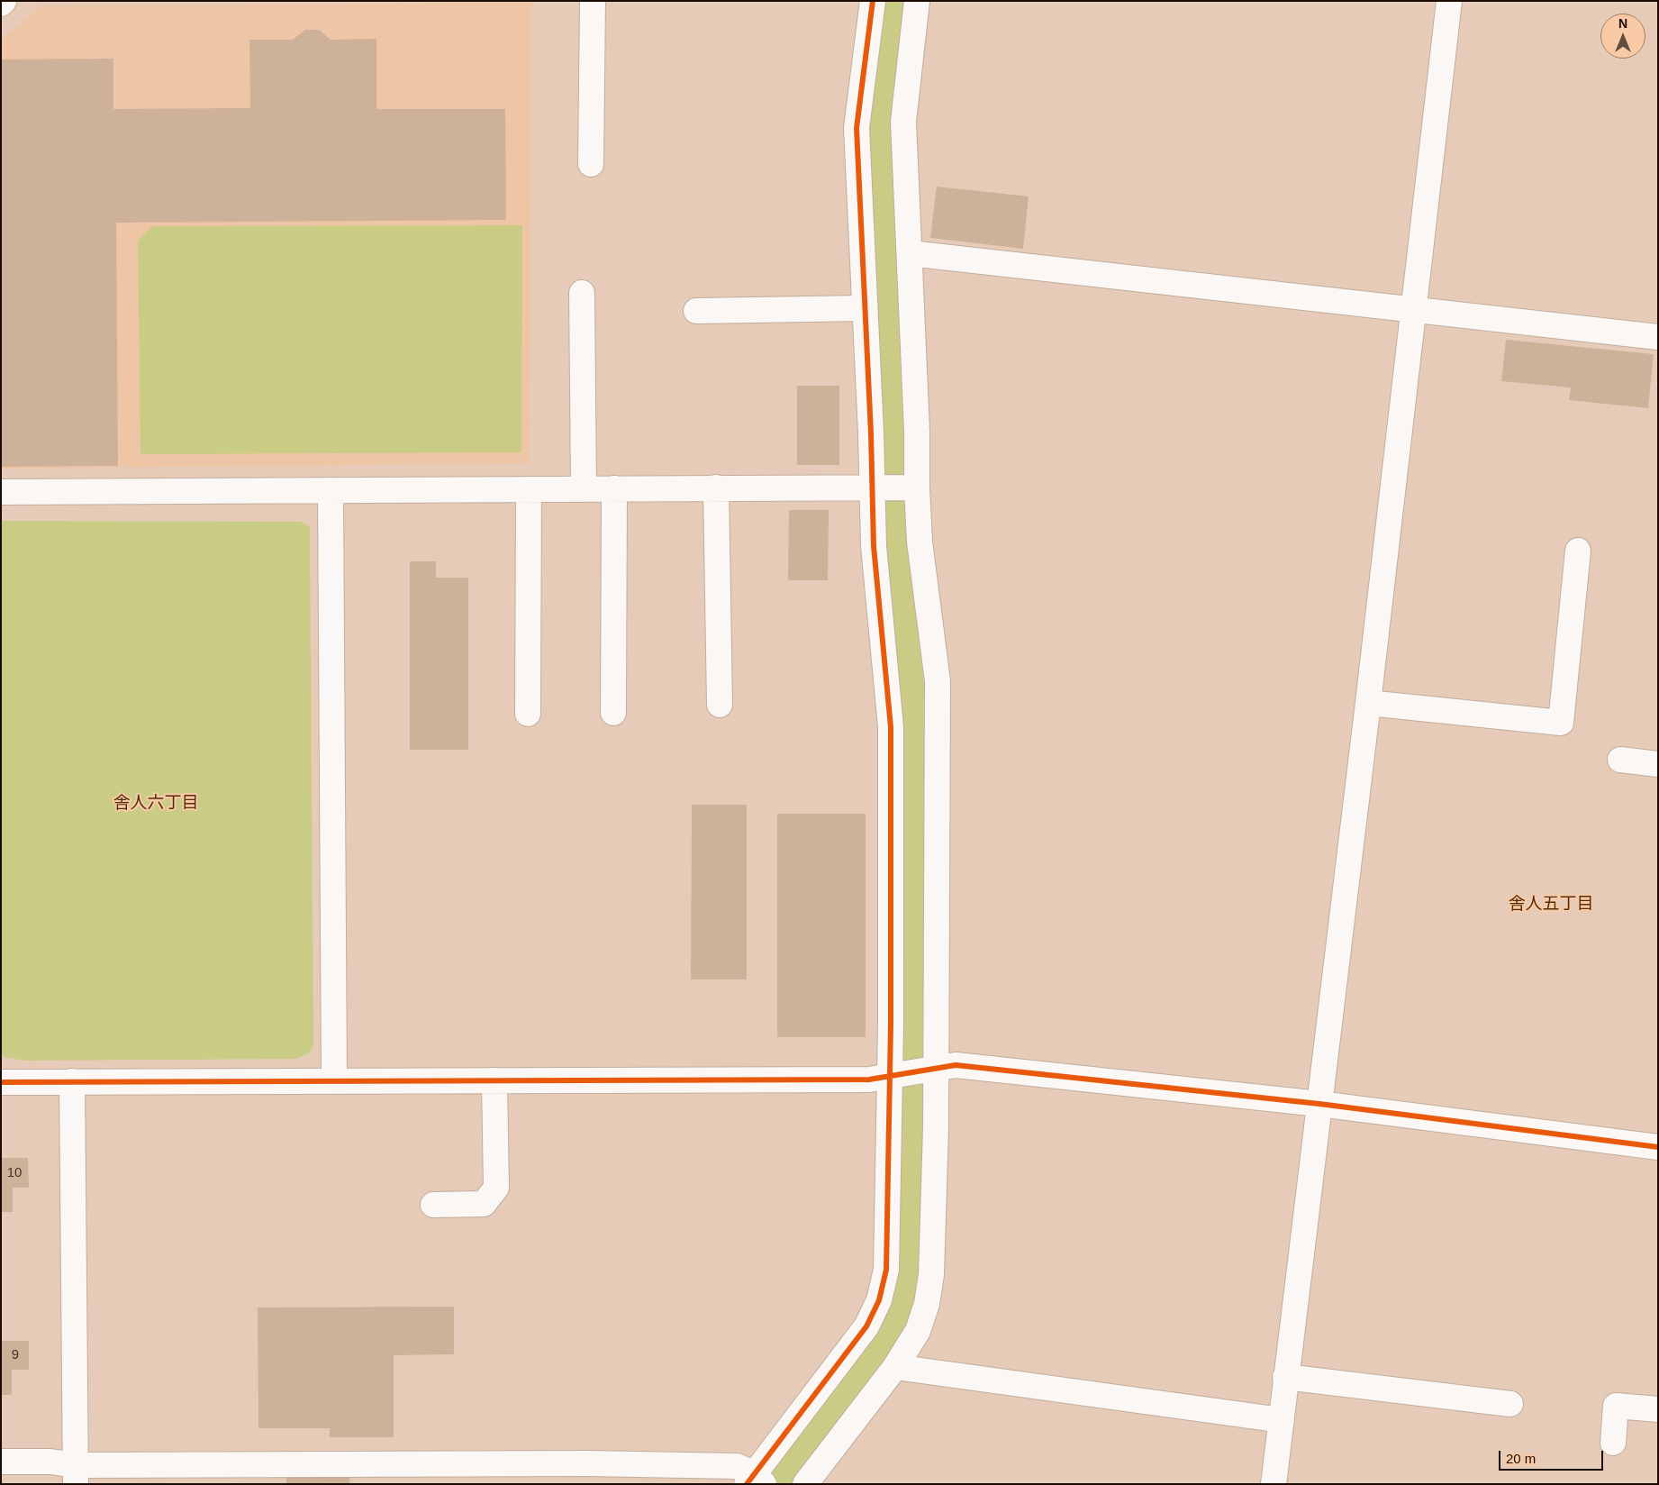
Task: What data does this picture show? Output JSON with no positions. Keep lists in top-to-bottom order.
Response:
{
  "districts": ["舎人六丁目", "舎人五丁目"],
  "house_numbers": ["10", "9"],
  "scale_bar": "20 m",
  "north": "top"
}
